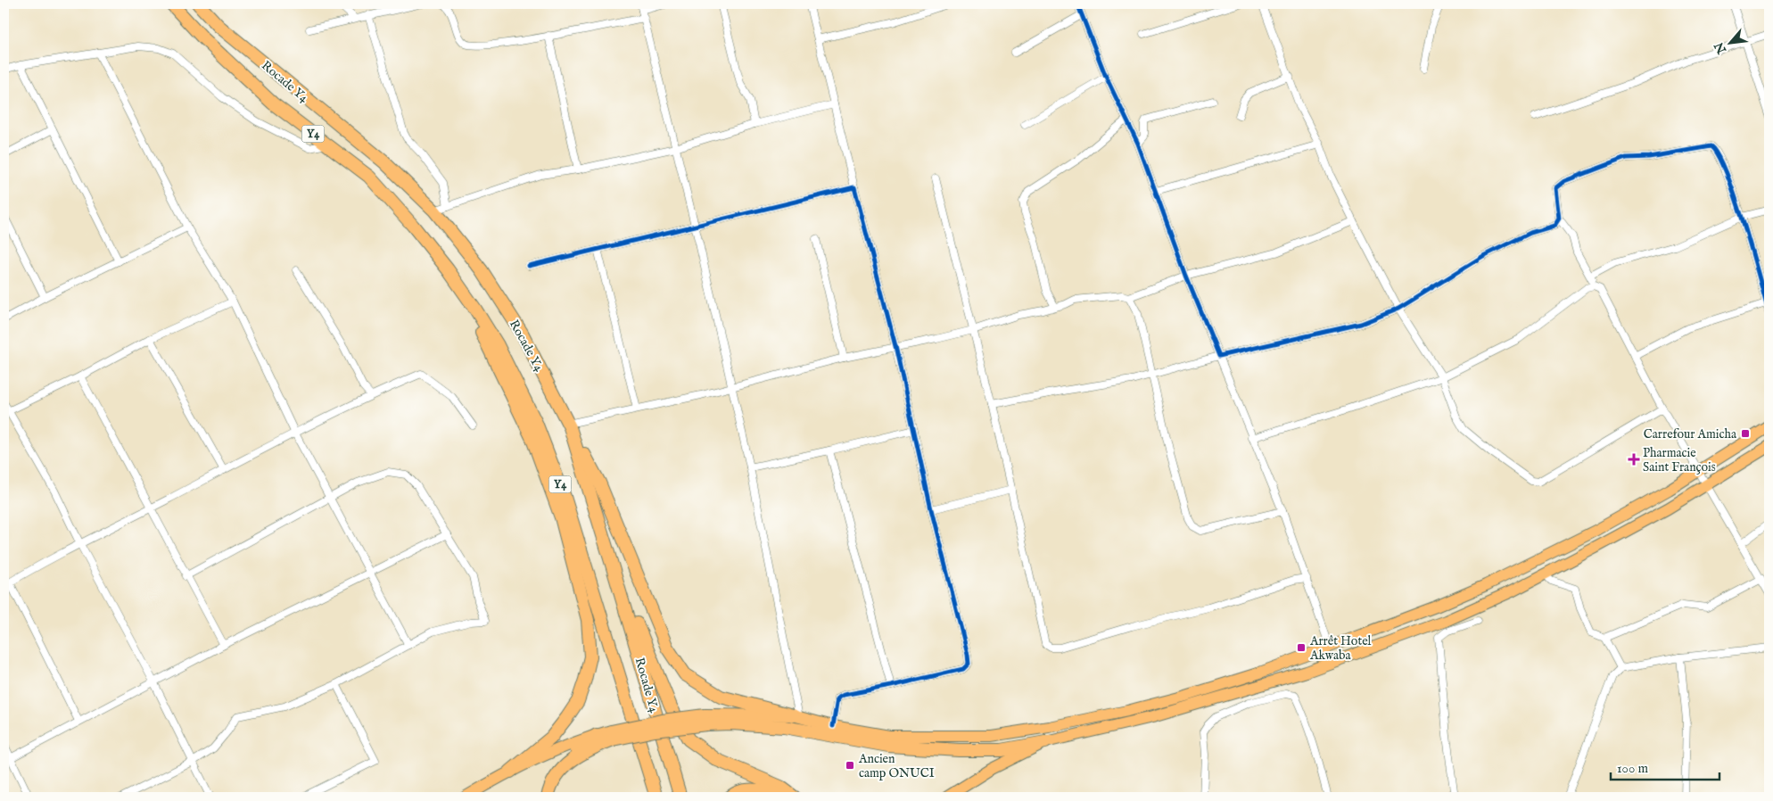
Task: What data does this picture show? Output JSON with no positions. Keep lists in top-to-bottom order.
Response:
{
  "streets": {
    "highway": ["Rocade Y4", "Y4"]
  },
  "places": {
    "transit": ["Carrefour Amicha", "Arrêt Hotel Akwaba", "Ancien camp ONUCI"],
    "health": ["Pharmacie Saint François"]
  },
  "scale_bar": "100 m",
  "north": "bottom left"
}
